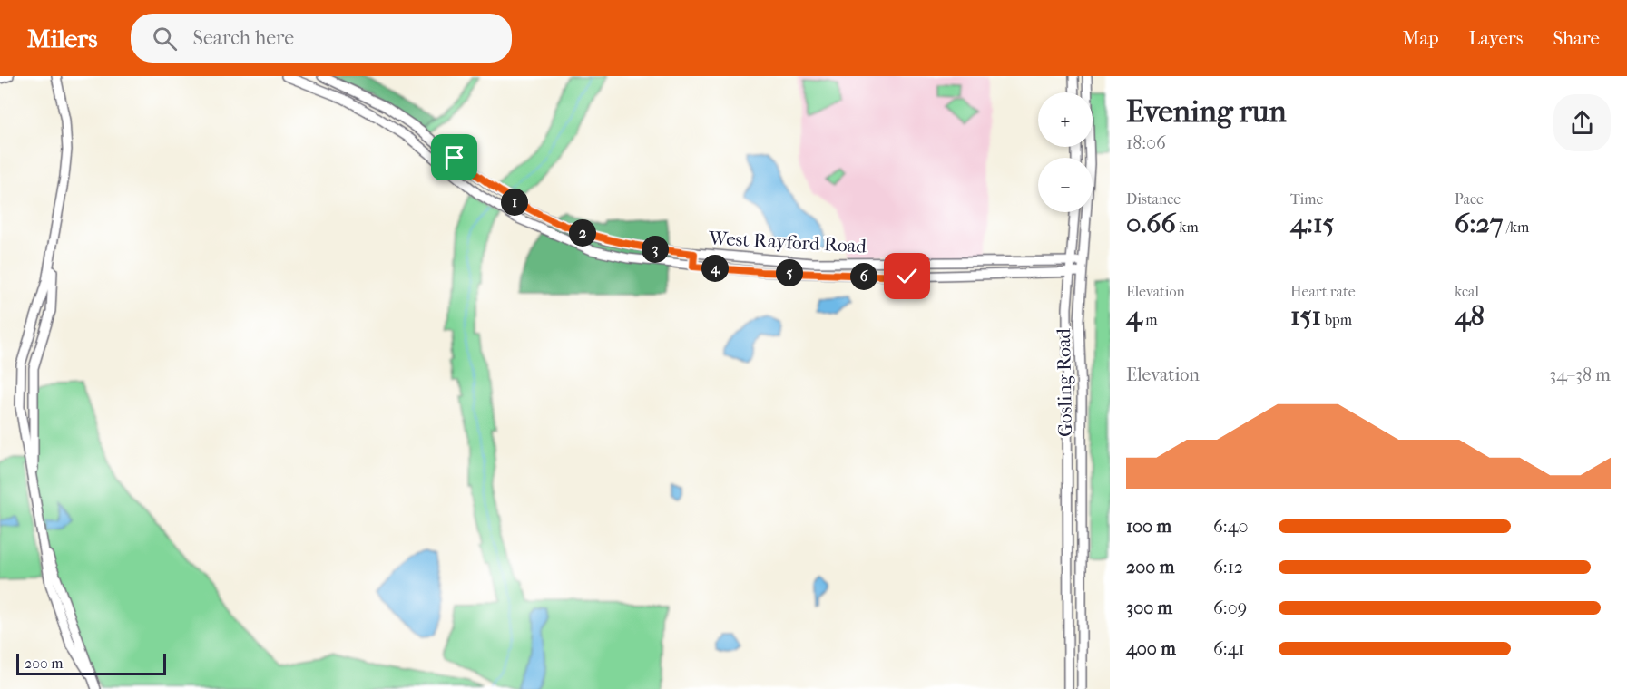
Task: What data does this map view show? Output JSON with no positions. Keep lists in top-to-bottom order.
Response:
{
  "streets": {
    "main road": ["West Rayford Road", "Gosling Road"]
  },
  "crossings": [
    ["West Rayford Road", "Gosling Road"]
  ],
  "scale_bar": "200 m",
  "page": {
    "header": "Milers",
    "search": "Search here",
    "nav": ["Map", "Layers", "Share"],
    "heading": ["Evening run", "18:06"],
    "map_buttons": ["+", "−"],
    "stats": [
      ["Distance", "0.66 km"],
      ["Time", "4:15"],
      ["Pace", "6:27 /km"],
      ["Elevation", "4 m"],
      ["Heart rate", "151 bpm"],
      ["kcal", "48"]
    ],
    "pins": [
      "1",
      "2",
      "3",
      "4",
      "5",
      "6"
    ],
    "chart": ["Elevation", "34–38 m"],
    "list": [
      {
        "name": "100 m",
        "note": "6:40"
      },
      {
        "name": "200 m",
        "note": "6:12"
      },
      {
        "name": "300 m",
        "note": "6:09"
      },
      {
        "name": "400 m",
        "note": "6:41"
      }
    ],
    "scale": "200 m"
  }
}
